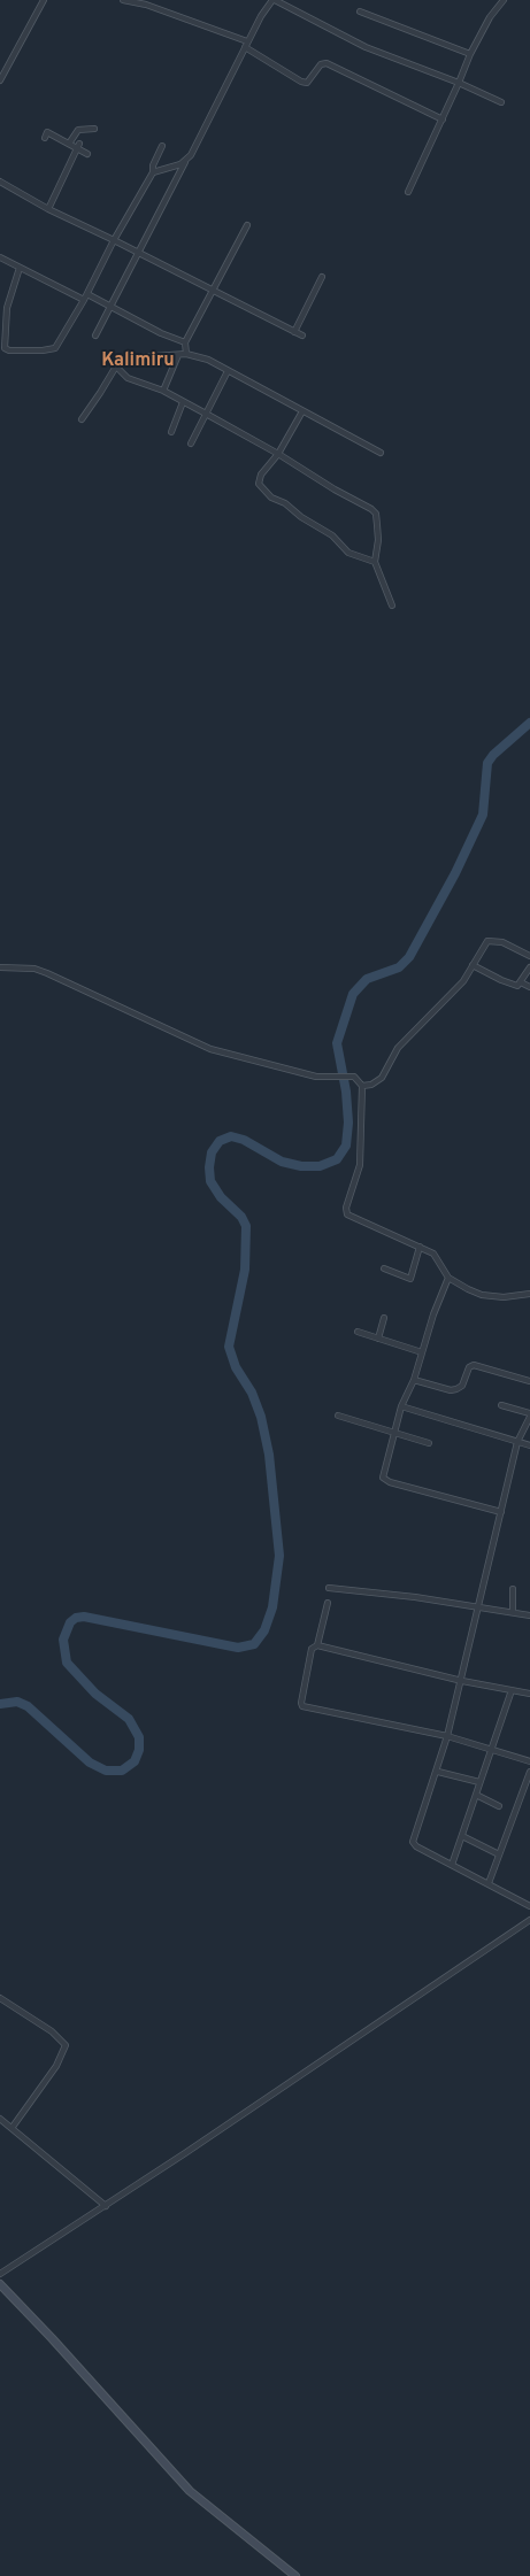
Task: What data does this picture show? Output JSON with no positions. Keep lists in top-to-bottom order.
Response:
{
  "districts": ["Kalimiru"]
}
